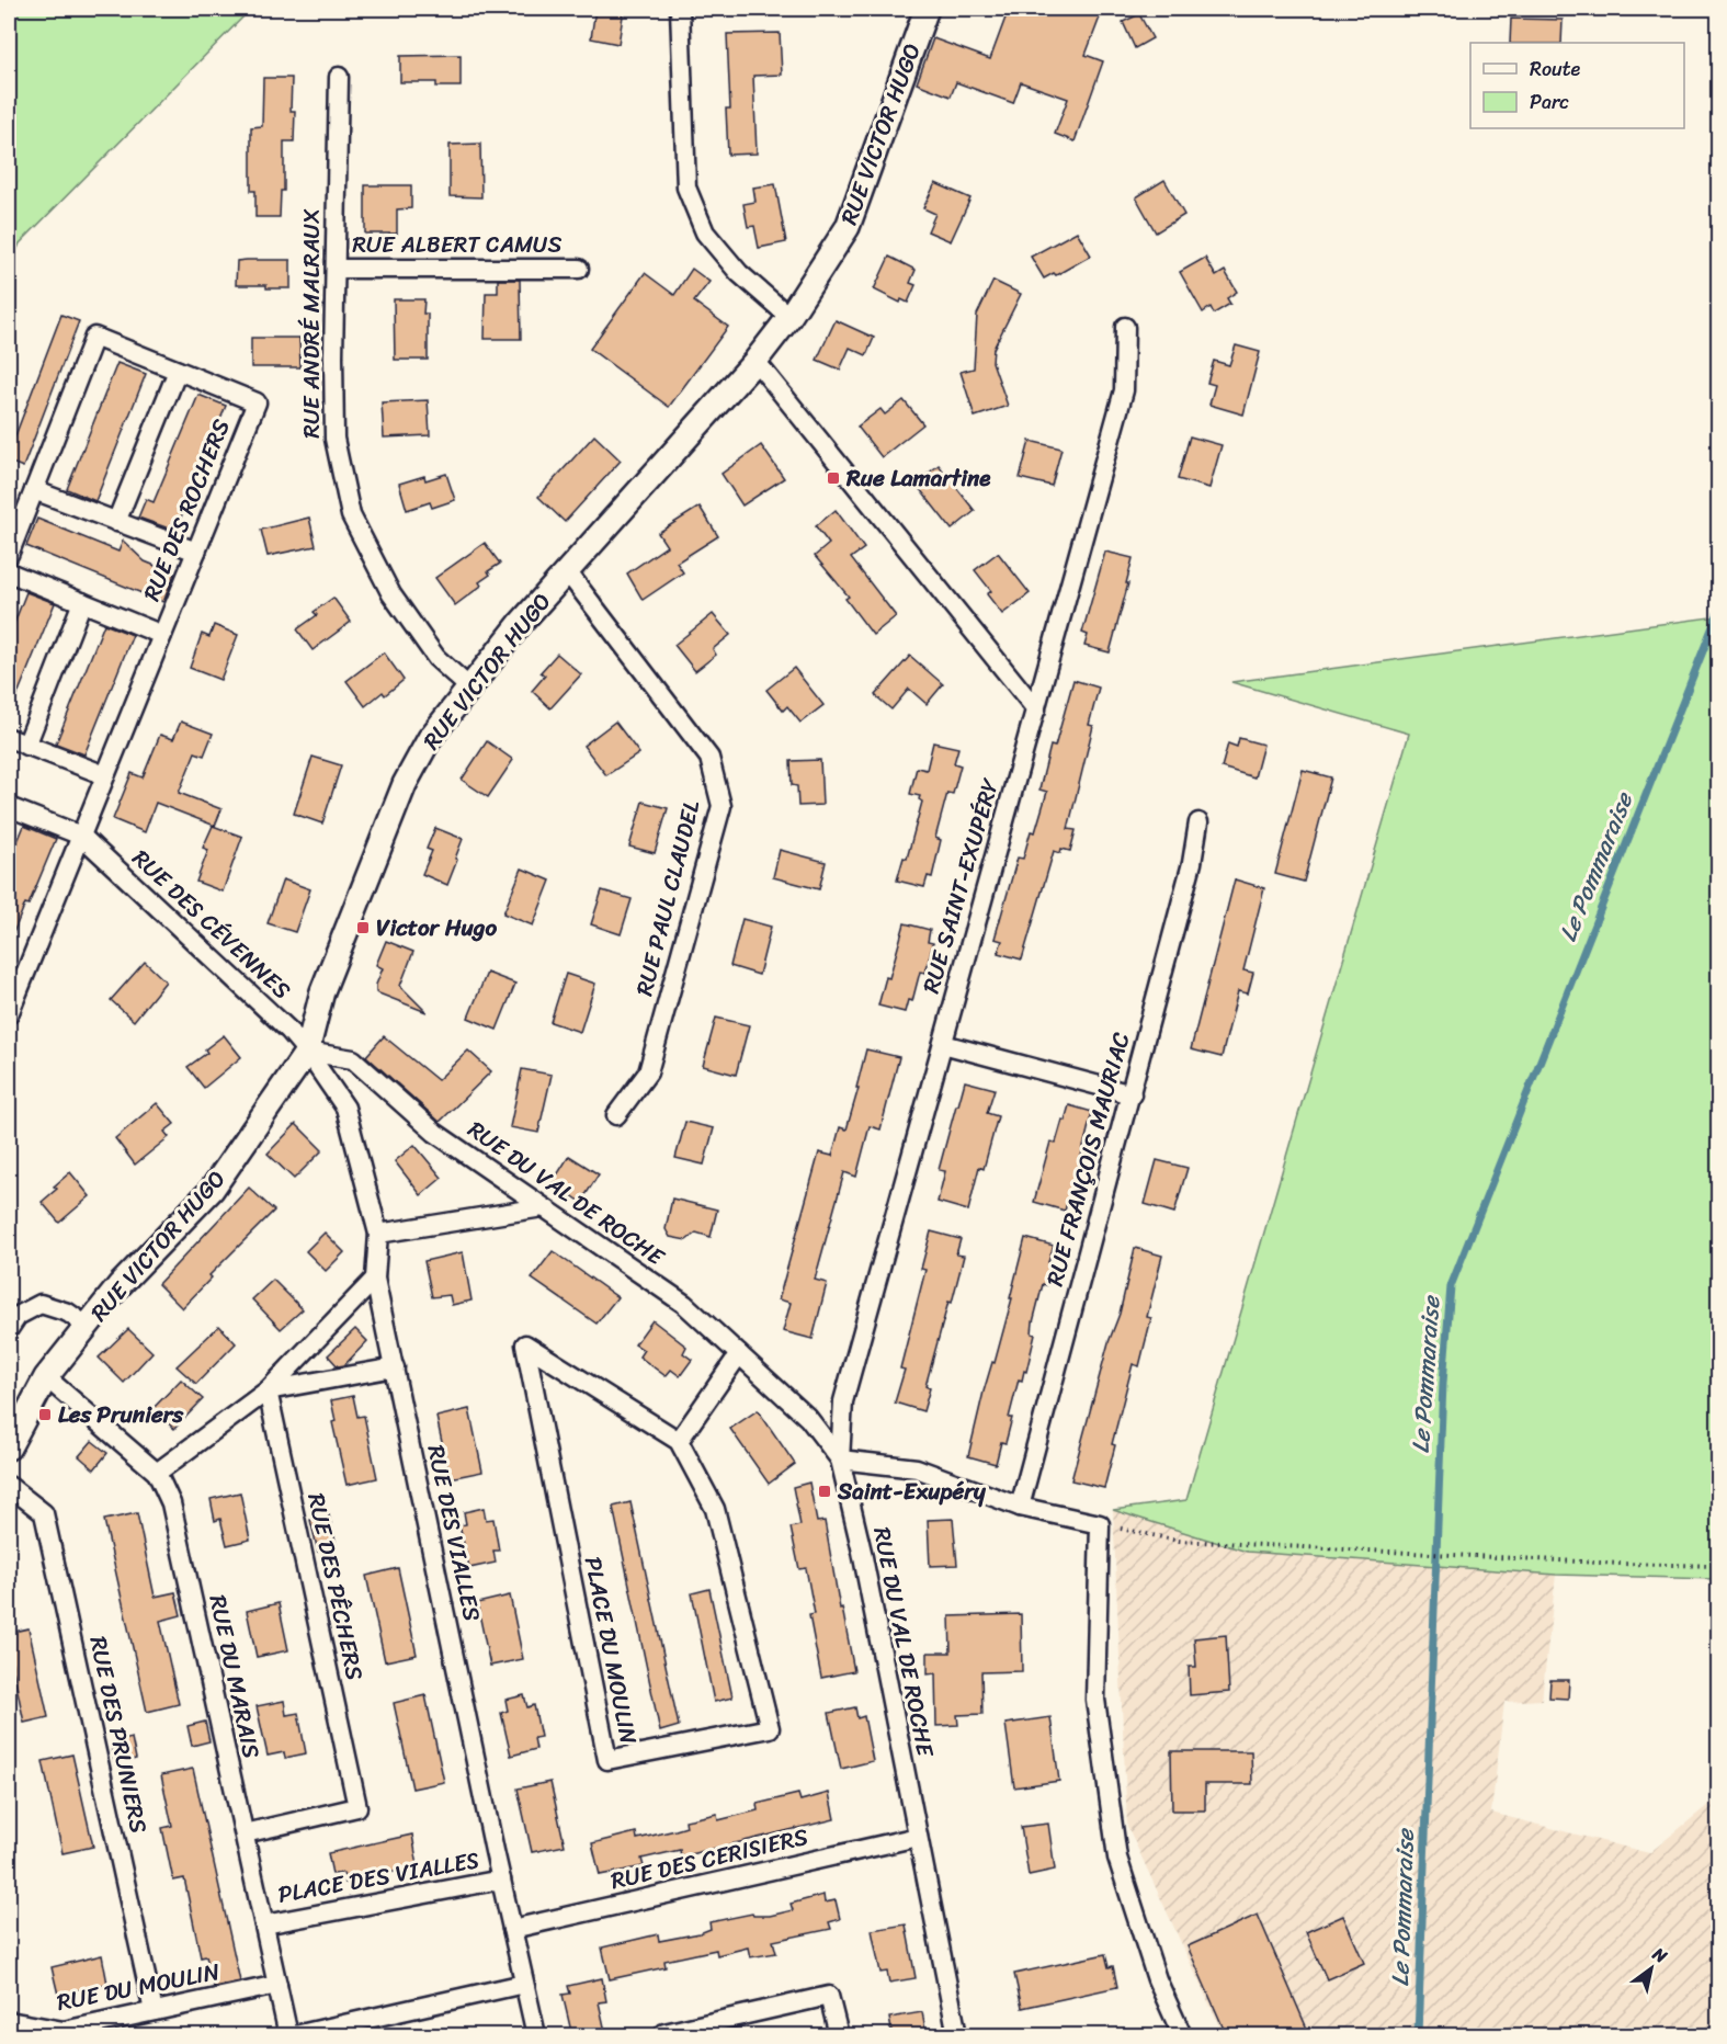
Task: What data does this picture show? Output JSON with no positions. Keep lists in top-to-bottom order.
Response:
{
  "streets": {
    "street": [
      "RUE VICTOR HUGO",
      "RUE ALBERT CAMUS",
      "RUE ANDRÉ MALRAUX",
      "RUE DES ROCHERS",
      "RUE SAINT-EXUPÉRY",
      "RUE PAUL CLAUDEL",
      "RUE DES CÉVENNES",
      "RUE FRANÇOIS MAURIAC",
      "RUE DU VAL DE ROCHE",
      "RUE DES VIALLES",
      "RUE DES PÊCHERS",
      "PLACE DU MOULIN",
      "RUE DU MARAIS",
      "RUE DES PRUNIERS",
      "RUE DES CERISIERS",
      "PLACE DES VIALLES",
      "RUE DU MOULIN"
    ]
  },
  "crossings": [
    ["RUE VICTOR HUGO", "RUE ANDRÉ MALRAUX"],
    ["RUE VICTOR HUGO", "RUE PAUL CLAUDEL"],
    ["RUE VICTOR HUGO", "RUE DES CÉVENNES"],
    ["RUE VICTOR HUGO", "RUE DU VAL DE ROCHE"],
    ["RUE VICTOR HUGO", "RUE DES VIALLES"],
    ["RUE VICTOR HUGO", "RUE DU MARAIS"],
    ["RUE ALBERT CAMUS", "RUE ANDRÉ MALRAUX"],
    ["RUE DES ROCHERS", "RUE DES CÉVENNES"],
    ["RUE SAINT-EXUPÉRY", "RUE DU VAL DE ROCHE"],
    ["RUE DES CÉVENNES", "RUE DU VAL DE ROCHE"],
    ["RUE DES CÉVENNES", "RUE DES VIALLES"],
    ["RUE DU VAL DE ROCHE", "RUE DES VIALLES"],
    ["RUE DU VAL DE ROCHE", "RUE DES CERISIERS"],
    ["RUE DES VIALLES", "RUE DES CERISIERS"],
    ["RUE DES VIALLES", "PLACE DES VIALLES"],
    ["RUE DES PÊCHERS", "RUE DU MARAIS"],
    ["RUE DU MARAIS", "PLACE DES VIALLES"],
    ["RUE DU MARAIS", "RUE DU MOULIN"],
    ["RUE DES PRUNIERS", "RUE DU MOULIN"]
  ],
  "water": ["Le Pommaraise"],
  "places": {
    "transit": [
      "Rue Lamartine",
      "Victor Hugo",
      "Les Pruniers",
      "Saint-Exupéry"
    ]
  },
  "legend": ["Route", "Parc"],
  "north": "top right"
}
